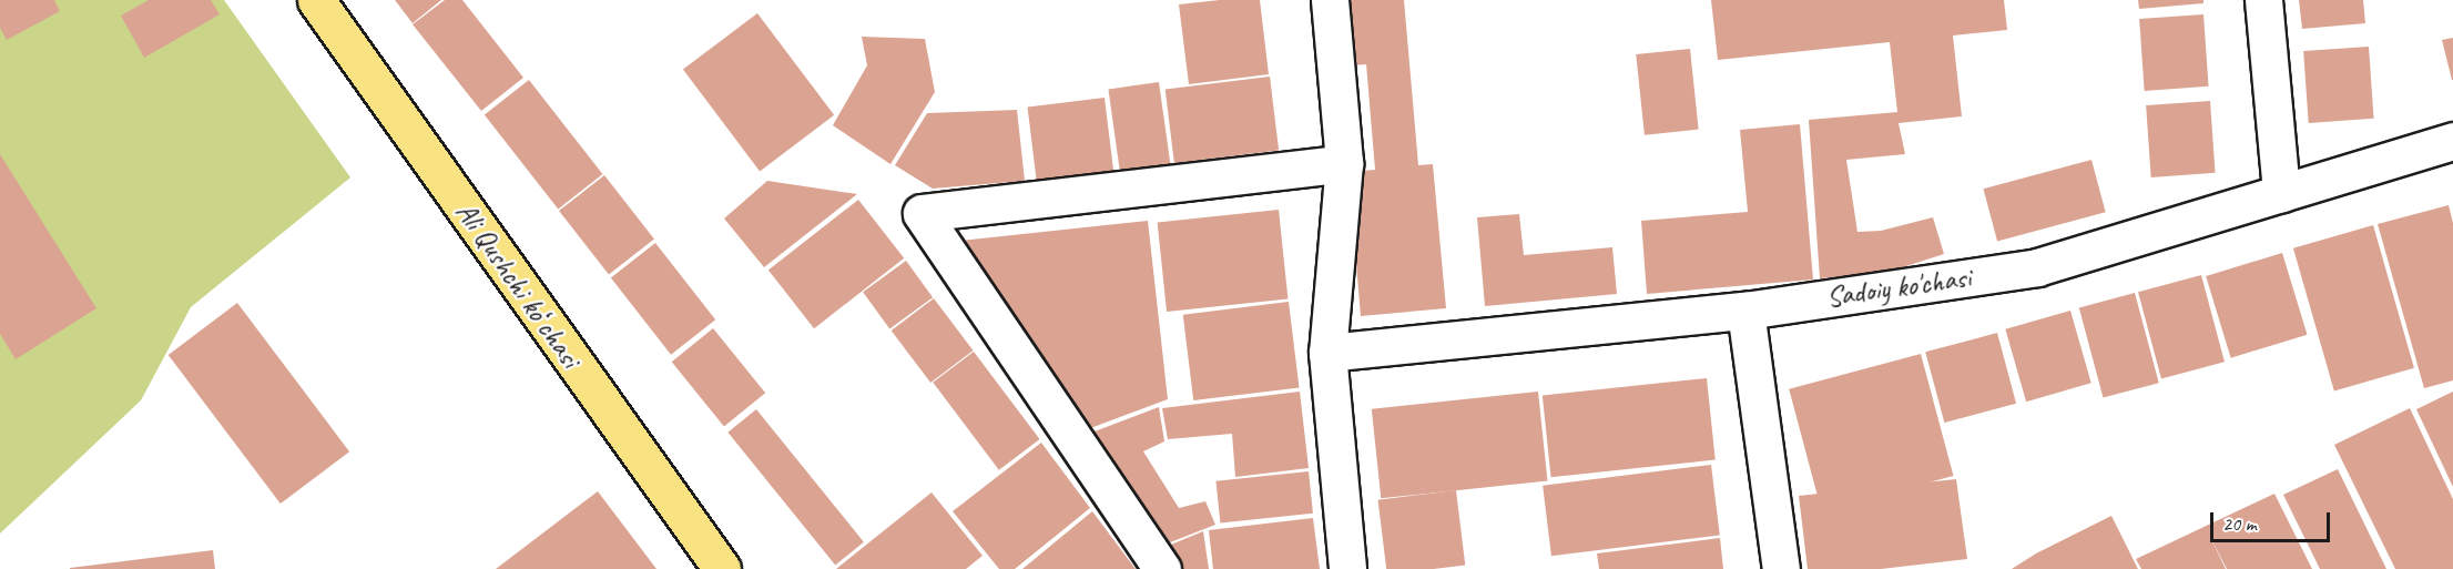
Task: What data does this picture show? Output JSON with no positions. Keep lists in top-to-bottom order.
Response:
{
  "streets": {
    "main road": ["Ali Qushchi koʻchasi"],
    "street": ["Sadoiy ko'chasi"]
  },
  "scale_bar": "20 m"
}
